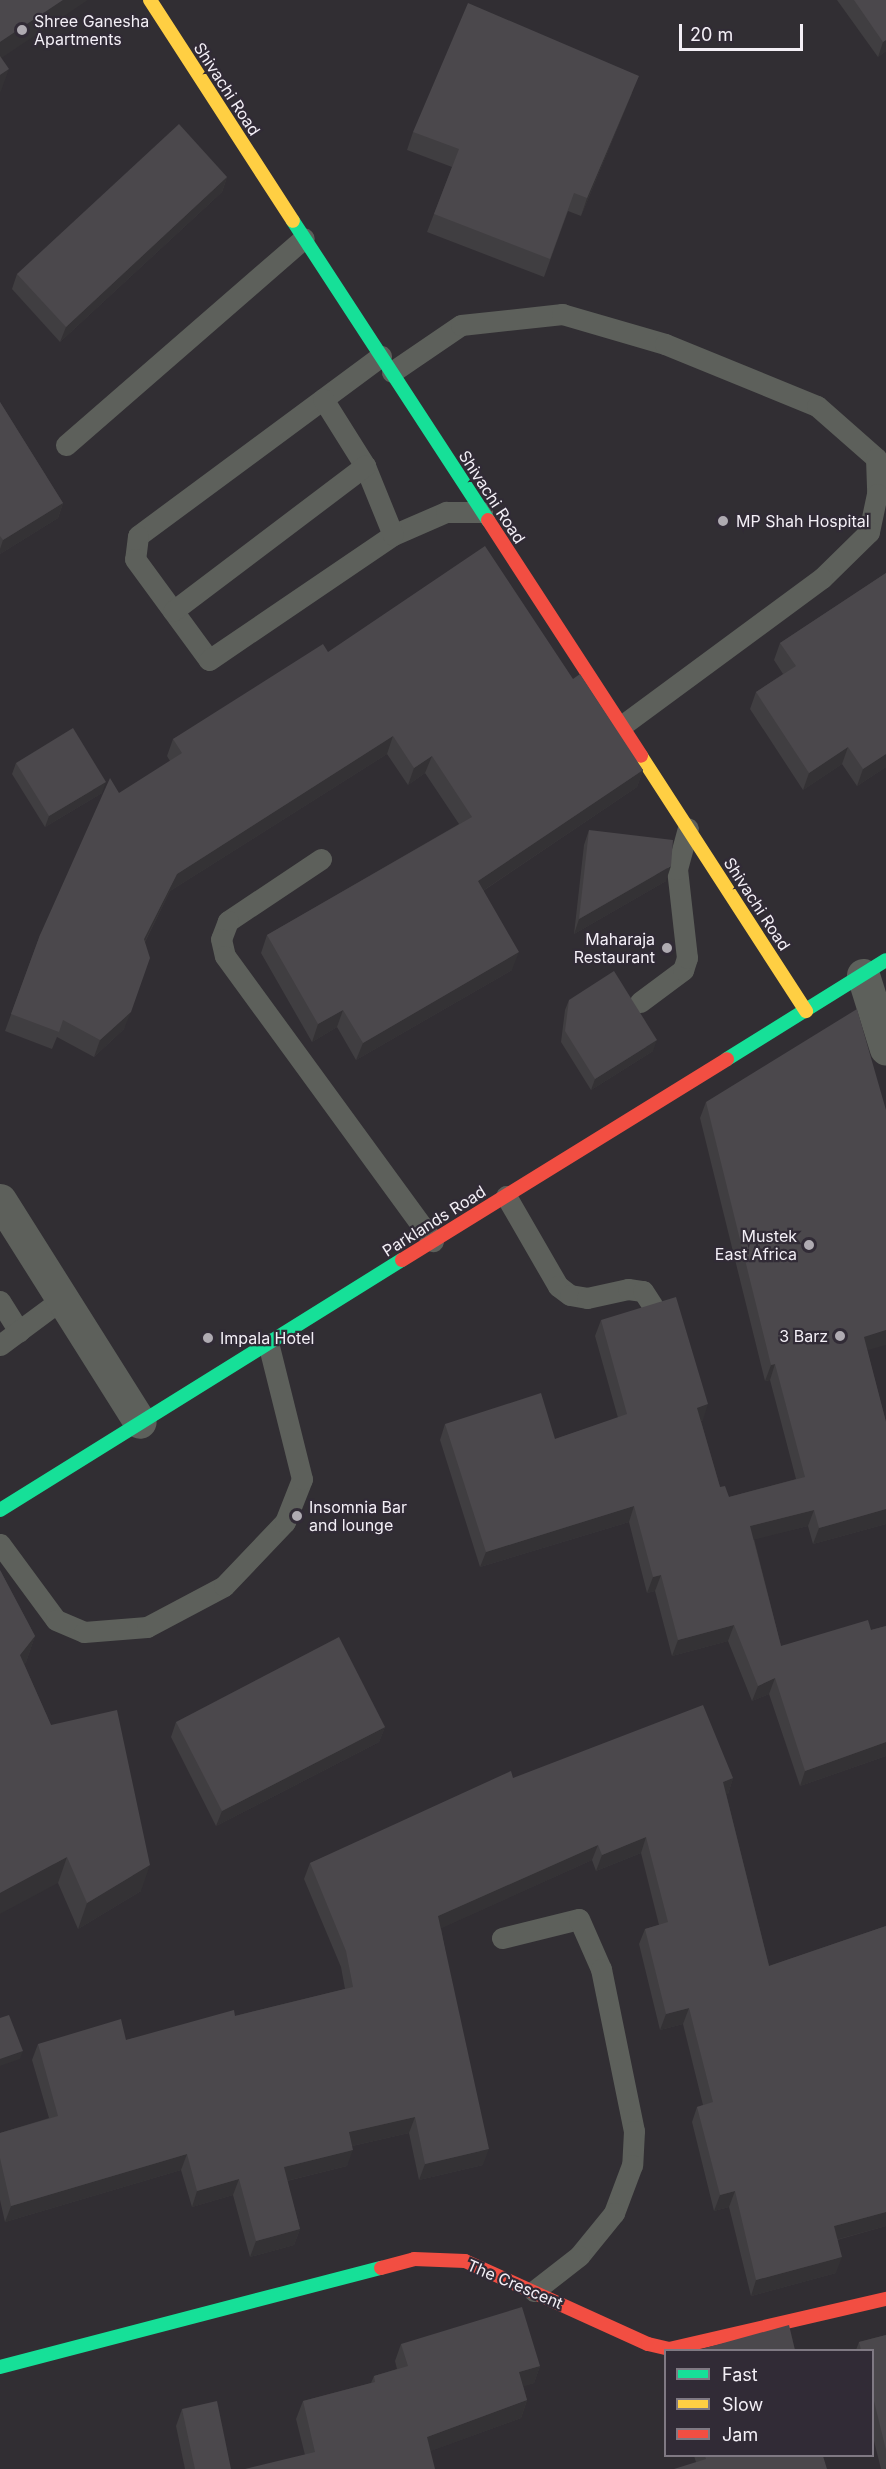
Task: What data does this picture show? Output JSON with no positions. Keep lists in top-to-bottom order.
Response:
{
  "streets": {
    "street": ["Shivachi Road", "Parklands Road", "The Crescent"]
  },
  "crossings": [
    ["Shivachi Road", "Parklands Road"]
  ],
  "places": [
    "Shree Ganesha Apartments",
    "MP Shah Hospital",
    "Maharaja Restaurant",
    "Mustek East Africa",
    "3 Barz",
    "Impala Hotel",
    "Insomnia Bar and lounge"
  ],
  "legend": ["Fast", "Slow", "Jam"],
  "scale_bar": "20 m"
}
